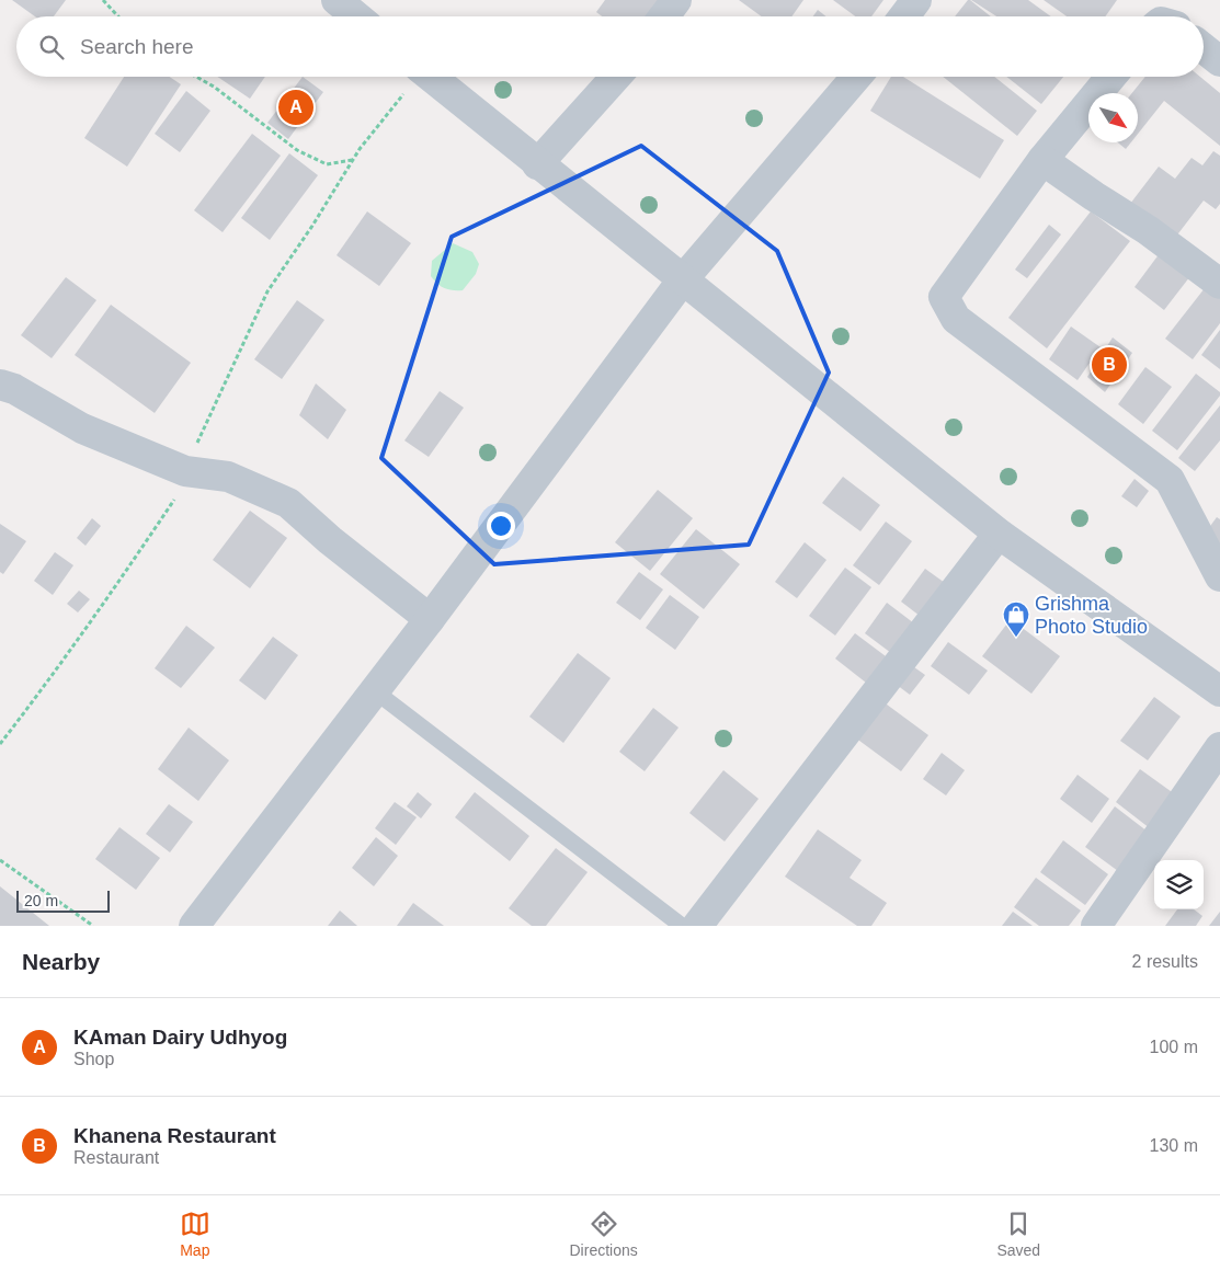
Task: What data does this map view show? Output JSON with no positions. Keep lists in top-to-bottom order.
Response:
{
  "places": {
    "shop": ["Grishma Photo Studio"]
  },
  "scale_bar": "20 m",
  "north": "bottom right",
  "page": {
    "search": "Search here",
    "pins": ["A", "B"],
    "scale": "20 m",
    "heading": ["Nearby", "2 results"],
    "list": [
      {
        "mark": "A",
        "name": "KAman Dairy Udhyog",
        "note": "Shop",
        "value": "100 m"
      },
      {
        "mark": "B",
        "name": "Khanena Restaurant",
        "note": "Restaurant",
        "value": "130 m"
      }
    ],
    "nav": ["Map", "Directions", "Saved"]
  }
}
